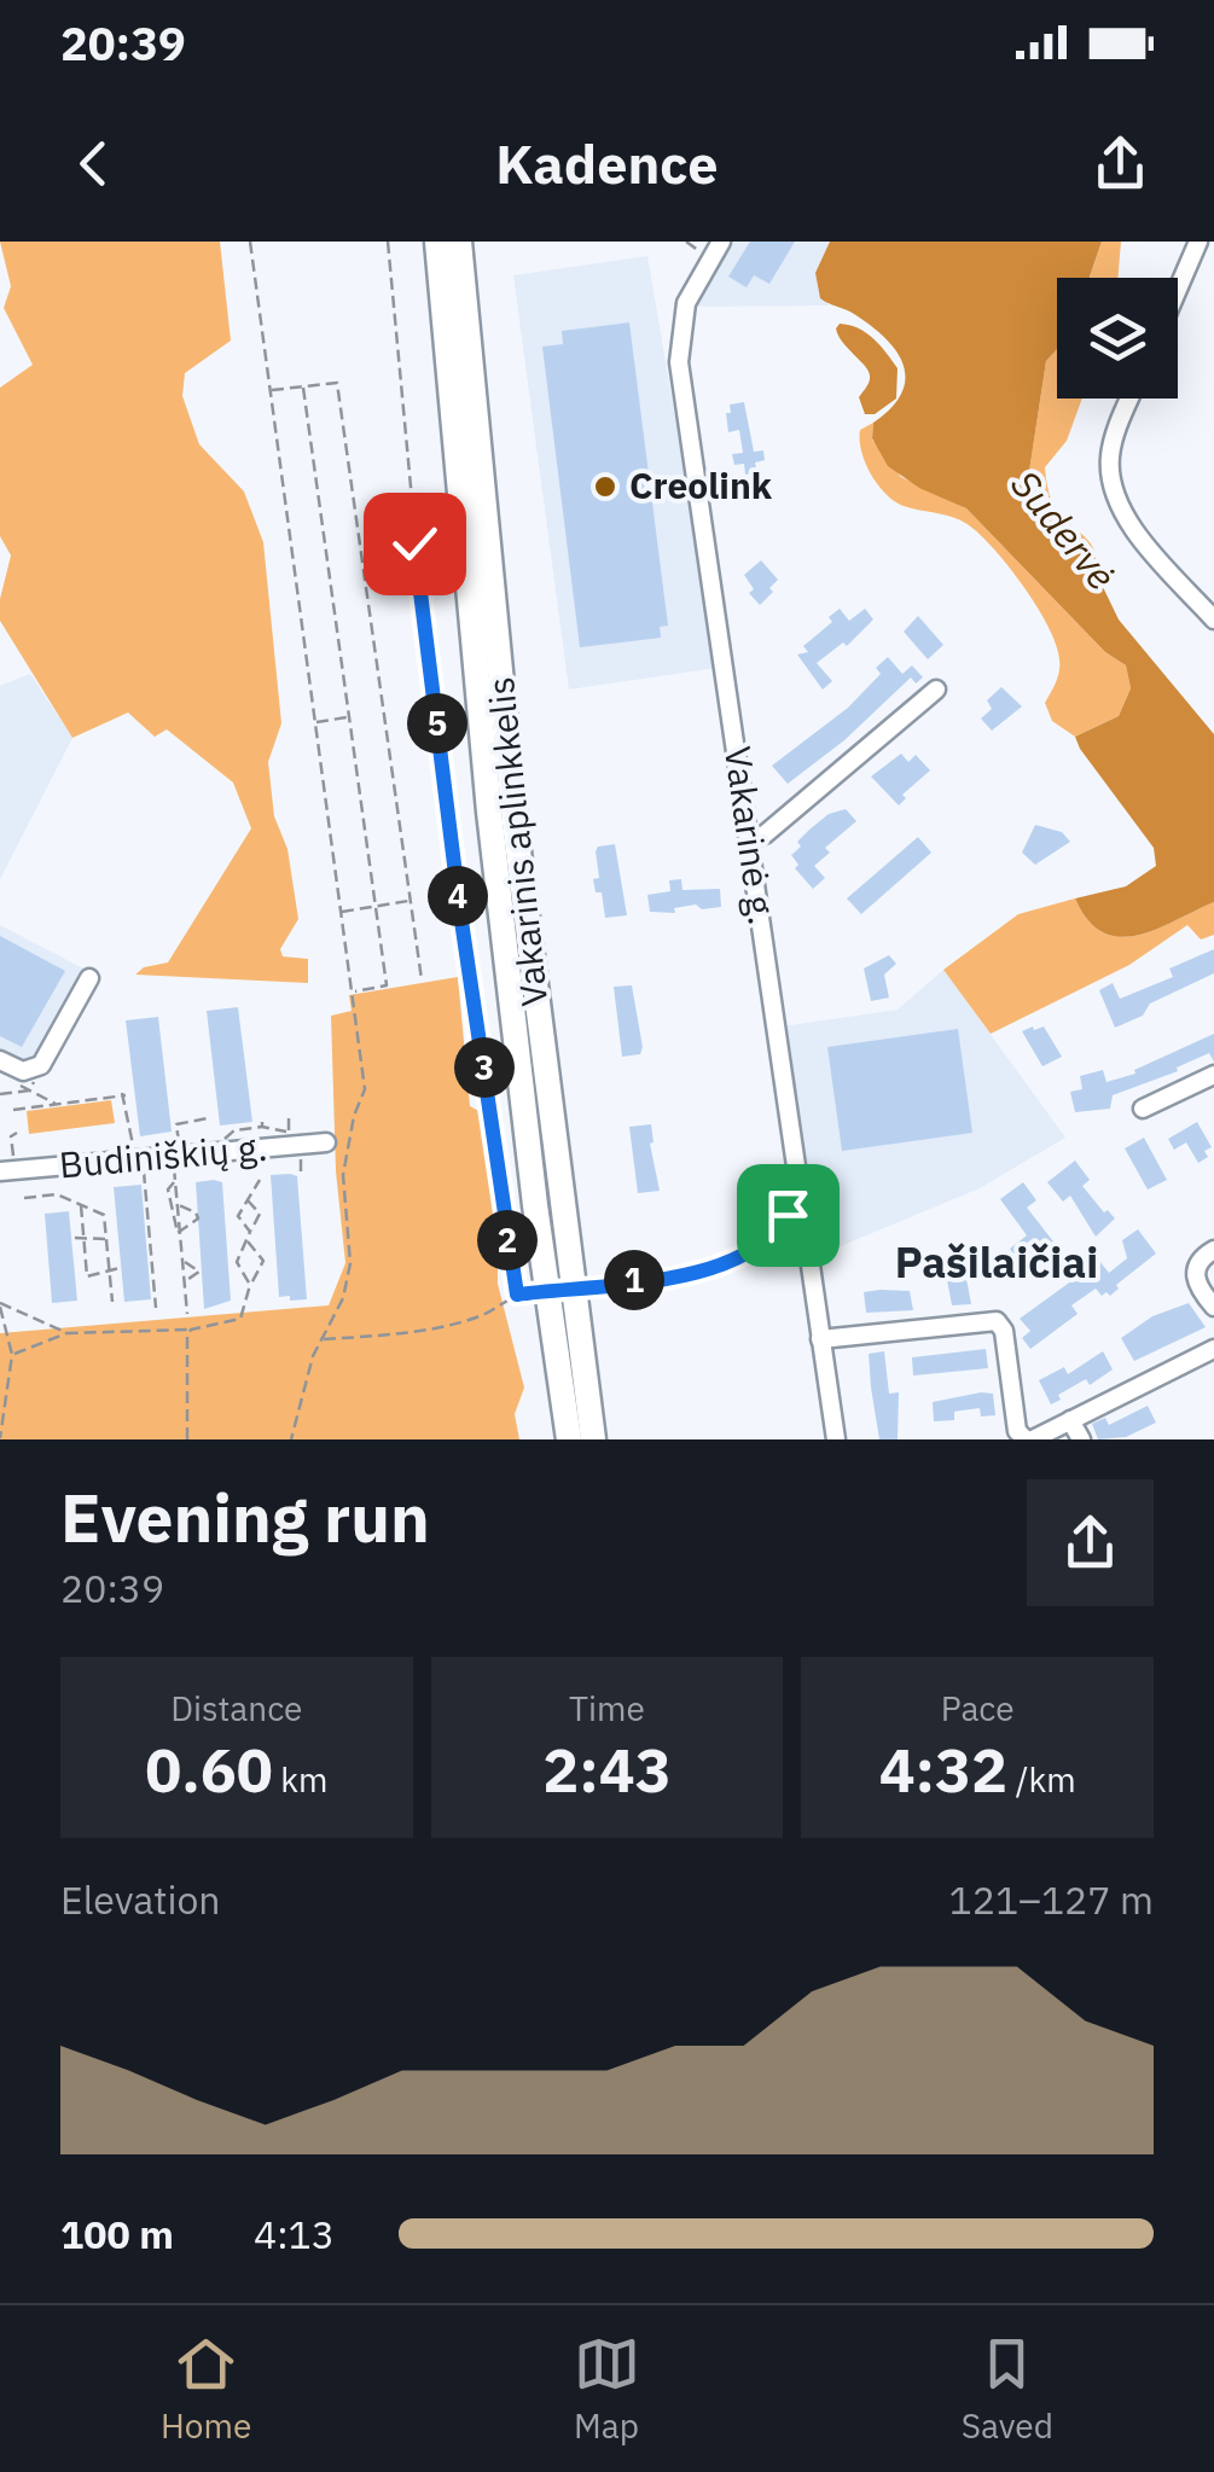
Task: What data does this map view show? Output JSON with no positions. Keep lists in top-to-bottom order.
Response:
{
  "streets": {
    "highway": ["Vakarinis aplinkkelis"],
    "street": ["Vakarinė g.", "Budiniškių g."]
  },
  "districts": ["Pašilaičiai"],
  "water": ["Sudervė"],
  "places": ["Creolink"],
  "page": {
    "status": "20:39",
    "header": "Kadence",
    "pins": [
      "5",
      "4",
      "3",
      "2",
      "1"
    ],
    "heading": ["Evening run", "20:39"],
    "stats": [
      ["Distance", "0.60 km"],
      ["Time", "2:43"],
      ["Pace", "4:32 /km"]
    ],
    "chart": ["Elevation", "121–127 m"],
    "list": [
      {
        "name": "100 m",
        "note": "4:13"
      }
    ],
    "tabs": ["Home", "Map", "Saved"]
  }
}
